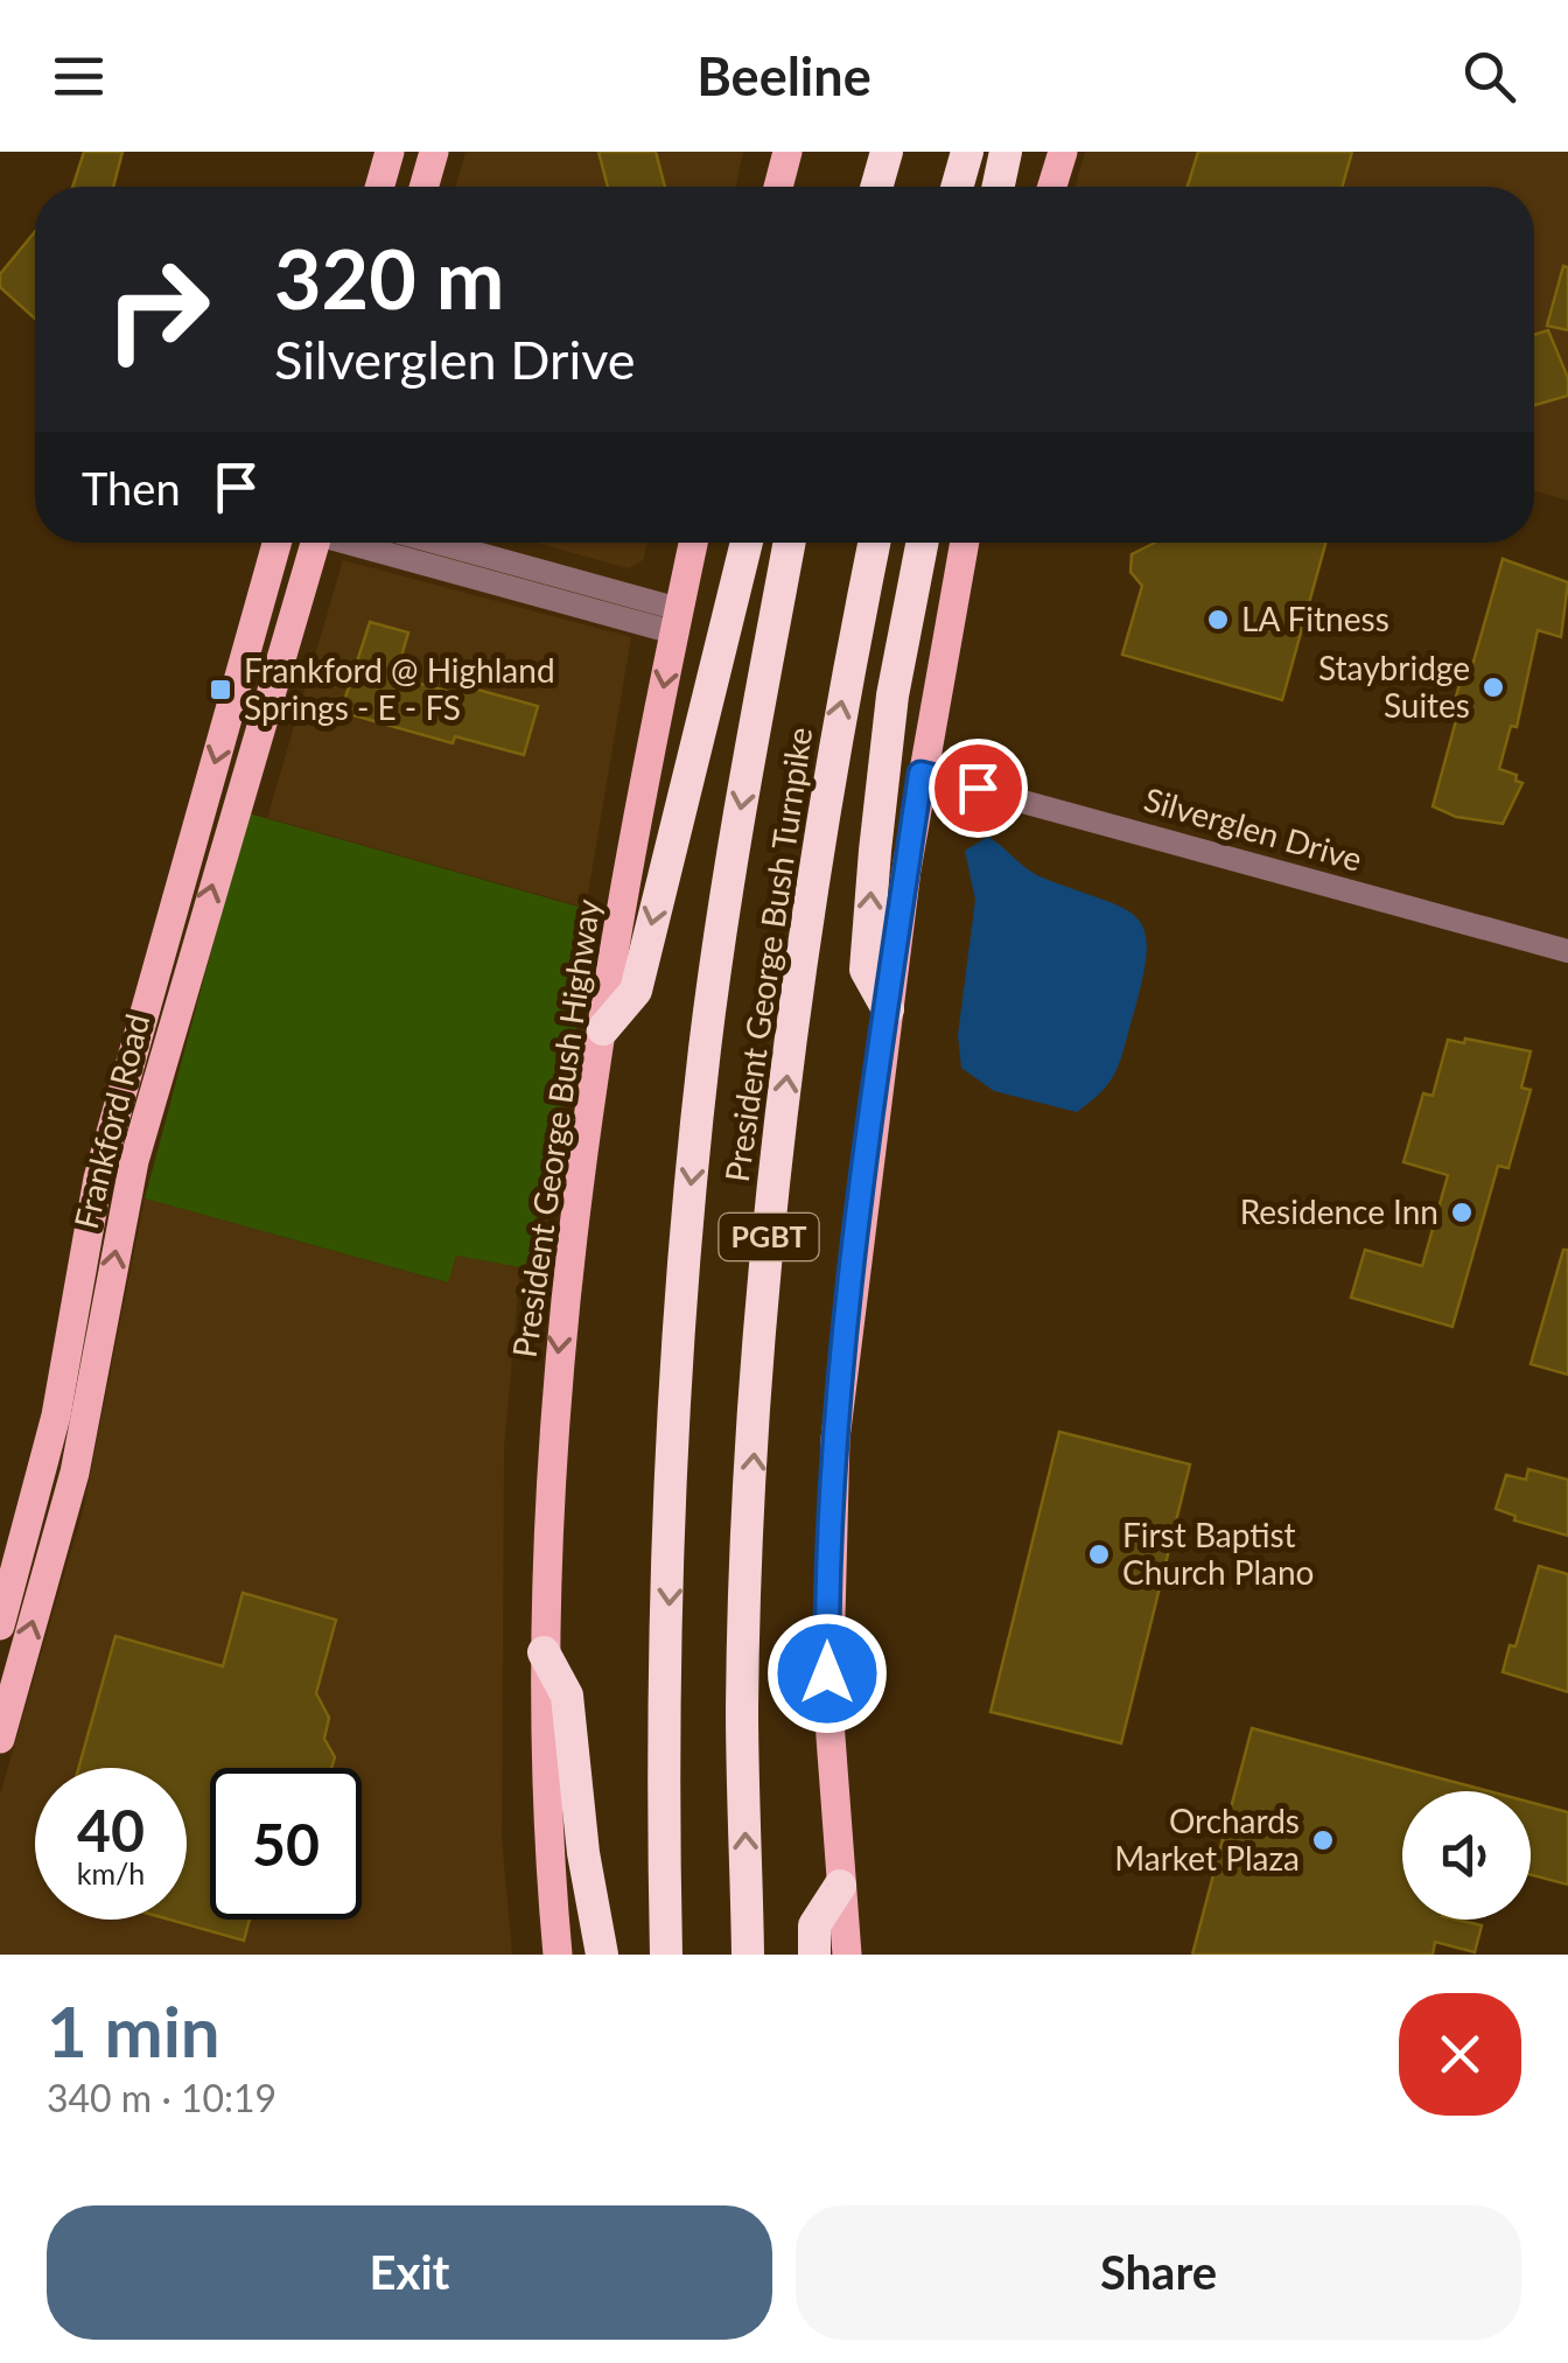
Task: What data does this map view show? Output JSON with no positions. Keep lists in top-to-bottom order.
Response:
{
  "streets": {
    "highway": ["President George Bush Turnpike", "PGBT"],
    "main road": ["Frankford Road", "President George Bush Highway"],
    "street": ["Silverglen Drive"]
  },
  "one_way": ["President George Bush Highway"],
  "places": {
    "other": [
      "LA Fitness",
      "Staybridge Suites",
      "Residence Inn",
      "First Baptist Church Plano",
      "Orchards Market Plaza"
    ],
    "transit": ["Frankford @ Highland Springs - E - FS"]
  },
  "page": {
    "header": "Beeline",
    "turn": ["320 m", "Silverglen Drive"],
    "then": "Then",
    "speed": "40 km/h",
    "limit": "50",
    "heading": ["1 min", "340 m · 10:19"],
    "buttons": ["Exit", "Share"]
  }
}
